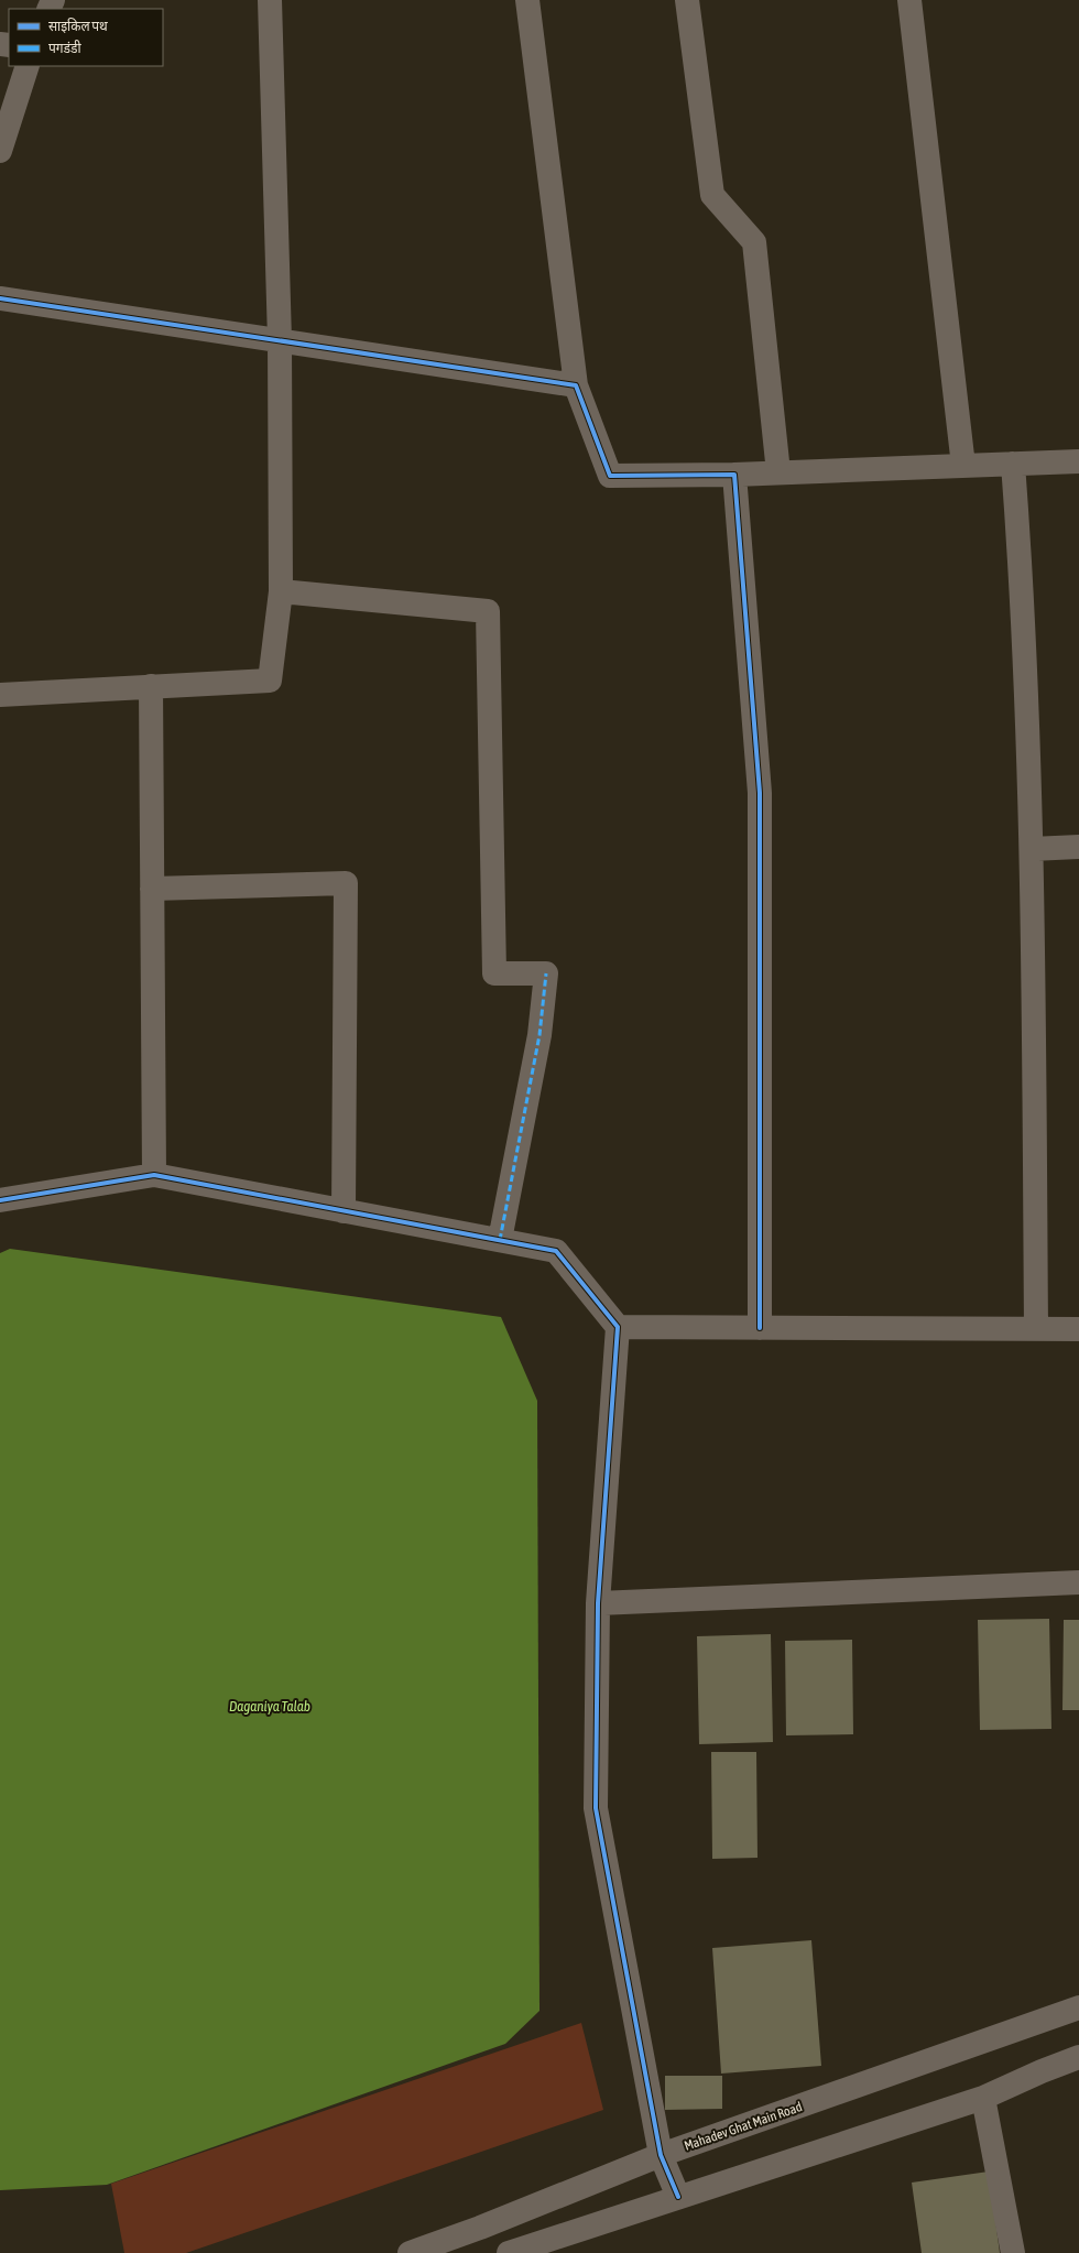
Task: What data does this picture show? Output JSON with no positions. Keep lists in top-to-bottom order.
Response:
{
  "streets": {
    "street": ["Mahadev Ghat Main Road"]
  },
  "water": ["Daganiya Talab"],
  "legend": ["साइकिल पथ", "पगडंडी"]
}
